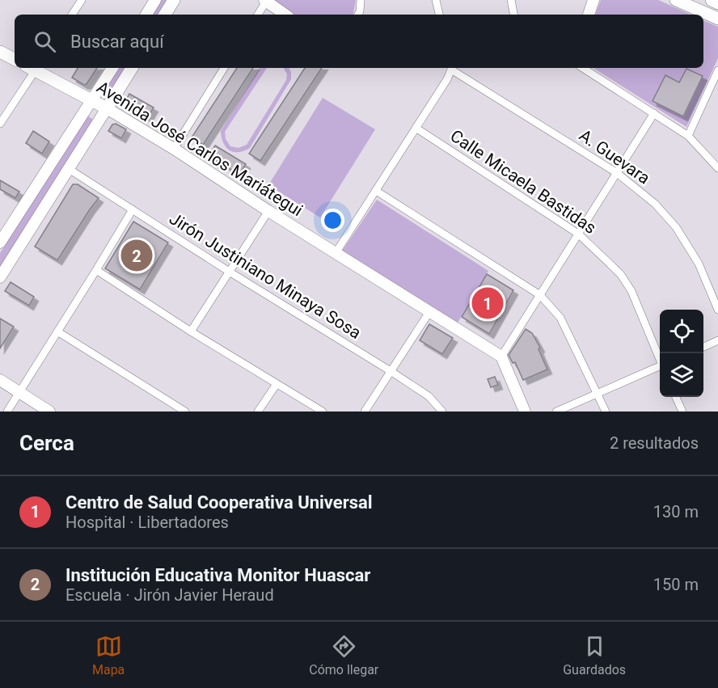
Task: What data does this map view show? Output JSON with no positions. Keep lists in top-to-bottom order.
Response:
{
  "streets": {
    "main road": ["Avenida José Carlos Mariátegui"],
    "street": ["A. Guevara", "Calle Micaela Bastidas", "Jirón Justiniano Minaya Sosa"]
  },
  "page": {
    "search": "Buscar aquí",
    "pins": ["2", "1"],
    "heading": ["Cerca", "2 resultados"],
    "list": [
      {
        "mark": "1",
        "name": "Centro de Salud Cooperativa Universal",
        "note": "Hospital · Libertadores",
        "value": "130 m"
      },
      {
        "mark": "2",
        "name": "Institución Educativa Monitor Huascar",
        "note": "Escuela · Jirón Javier Heraud",
        "value": "150 m"
      }
    ],
    "nav": ["Mapa", "Cómo llegar", "Guardados"]
  }
}
